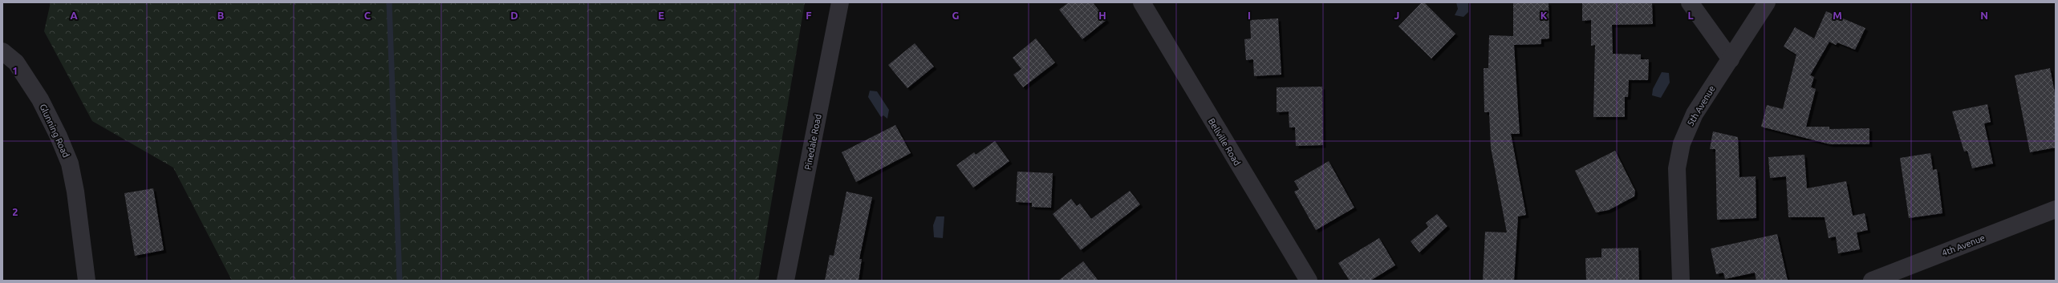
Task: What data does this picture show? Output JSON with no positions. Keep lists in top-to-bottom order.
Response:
{
  "streets": {
    "street": [
      "5th Avenue",
      "Glunning Road",
      "Pinedale Road",
      "Bellville Road",
      "4th Avenue"
    ]
  },
  "grid": {
    "columns": [
      "A",
      "B",
      "C",
      "D",
      "E",
      "F",
      "G",
      "H",
      "I",
      "J",
      "K",
      "L",
      "M",
      "N"
    ],
    "rows": ["1", "2"]
  }
}
